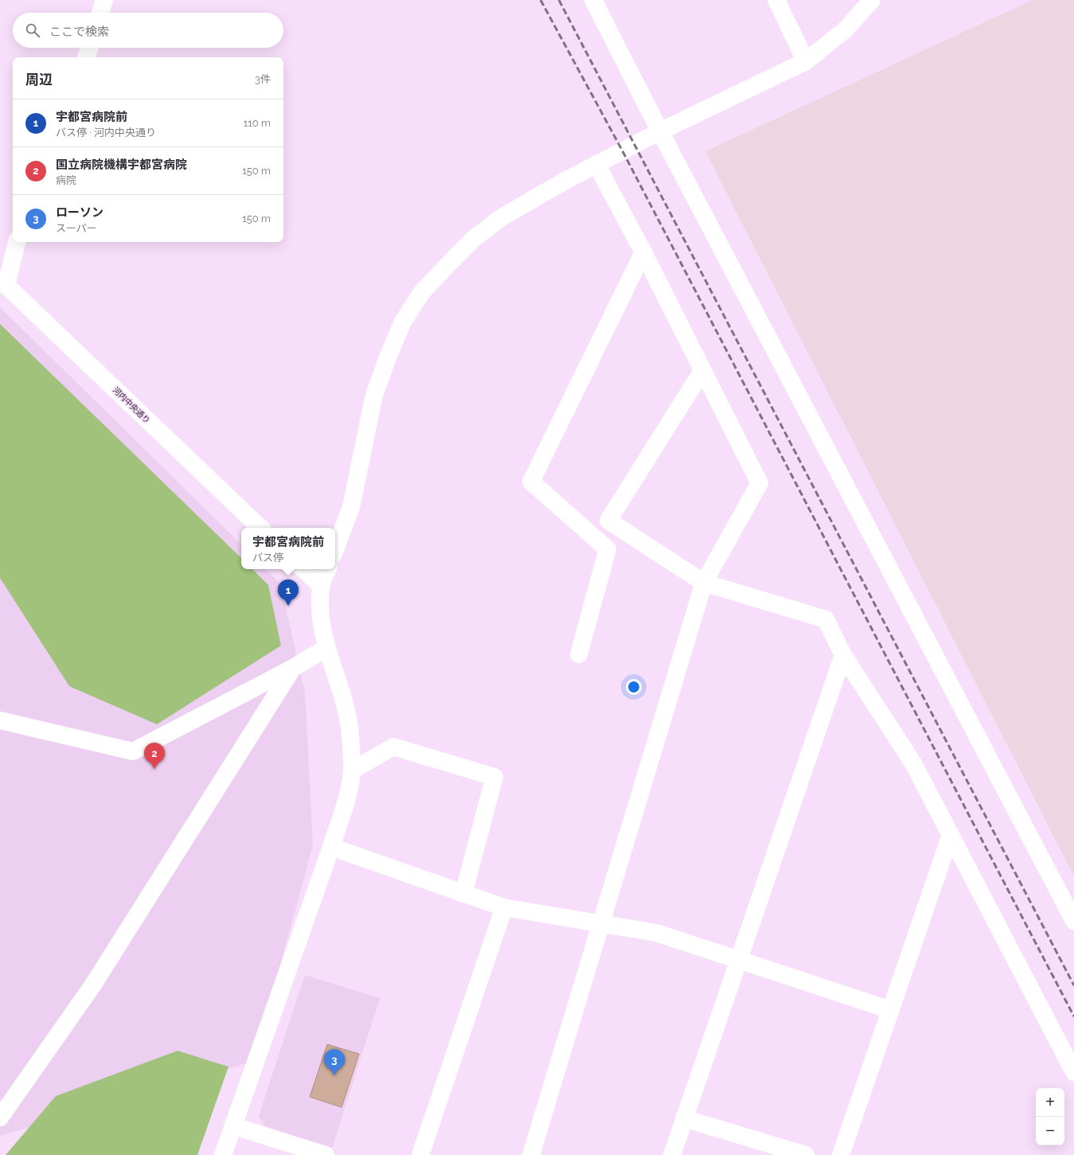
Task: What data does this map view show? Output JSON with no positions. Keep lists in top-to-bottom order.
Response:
{
  "streets": {
    "street": ["河内中央通り"]
  },
  "page": {
    "search": "ここで検索",
    "heading": ["周辺", "3件"],
    "list": [
      {
        "mark": "1",
        "name": "宇都宮病院前",
        "note": "バス停 · 河内中央通り",
        "value": "110 m"
      },
      {
        "mark": "2",
        "name": "国立病院機構宇都宮病院",
        "note": "病院",
        "value": "150 m"
      },
      {
        "mark": "3",
        "name": "ローソン",
        "note": "スーパー",
        "value": "150 m"
      }
    ],
    "popup": ["宇都宮病院前", "バス停"],
    "pins": ["1", "2", "3"],
    "map_buttons": ["+", "−"]
  }
}
